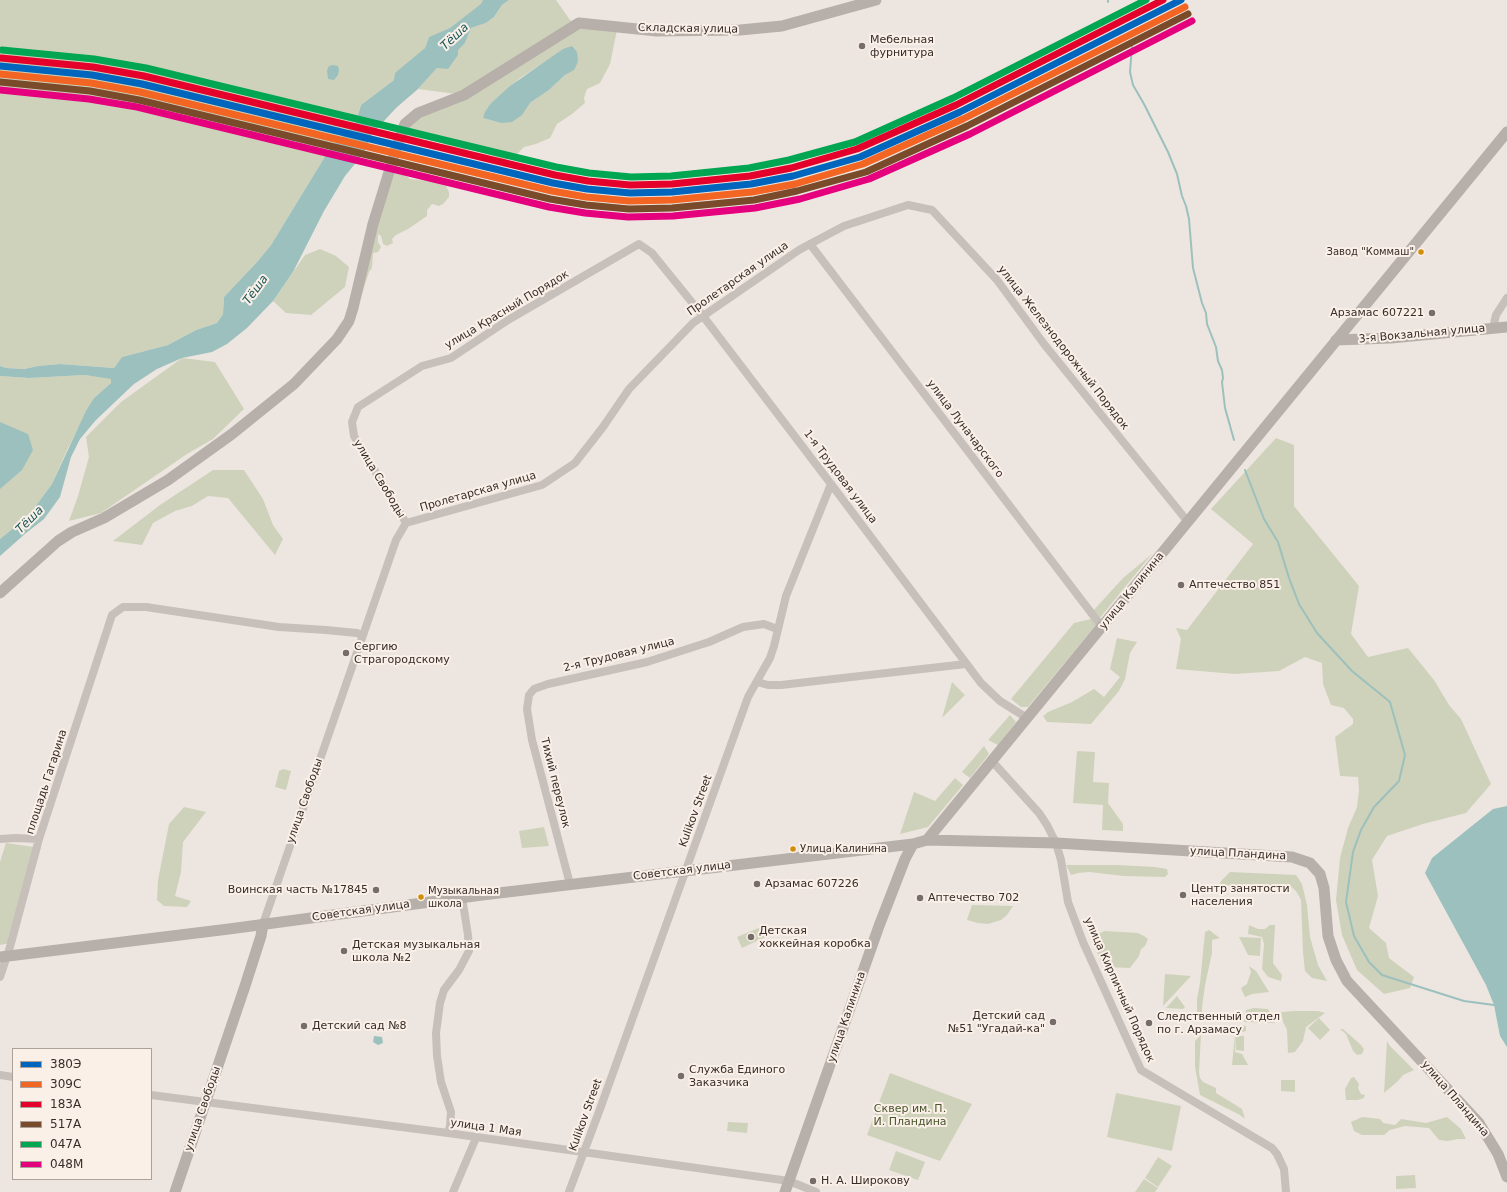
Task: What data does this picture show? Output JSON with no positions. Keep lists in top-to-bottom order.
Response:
{
  "streets": {
    "street": [
      "Складская улица",
      "Пролетарская улица",
      "улица Красный Порядок",
      "3-я Вокзальная улица",
      "улица Железнодорожный Порядок",
      "улица Луначарского",
      "1-я Трудовая улица",
      "улица Свободы",
      "улица Калинина",
      "2-я Трудовая улица",
      "площадь Гагарина",
      "Тихий переулок",
      "Kulikov Street",
      "улица Пландина",
      "Советская улица",
      "улица Кирпичный Порядок",
      "улица 1 Мая"
    ]
  },
  "crossings": [
    ["Пролетарская улица", "улица Железнодорожный Порядок"],
    ["Пролетарская улица", "улица Луначарского"],
    ["Пролетарская улица", "1-я Трудовая улица"],
    ["Пролетарская улица", "улица Свободы"],
    ["улица Красный Порядок", "1-я Трудовая улица"],
    ["улица Красный Порядок", "улица Свободы"],
    ["3-я Вокзальная улица", "улица Калинина"],
    ["улица Железнодорожный Порядок", "улица Калинина"],
    ["улица Луначарского", "улица Калинина"],
    ["1-я Трудовая улица", "улица Калинина"],
    ["1-я Трудовая улица", "Kulikov Street"],
    ["улица Свободы", "площадь Гагарина"],
    ["улица Свободы", "Советская улица"],
    ["улица Свободы", "улица 1 Мая"],
    ["улица Калинина", "улица Пландина"],
    ["улица Калинина", "Советская улица"],
    ["улица Калинина", "улица Кирпичный Порядок"],
    ["улица Калинина", "улица 1 Мая"],
    ["2-я Трудовая улица", "Тихий переулок"],
    ["2-я Трудовая улица", "Kulikov Street"],
    ["площадь Гагарина", "Советская улица"],
    ["Тихий переулок", "Советская улица"],
    ["Kulikov Street", "Советская улица"],
    ["Kulikov Street", "улица 1 Мая"],
    ["улица Пландина", "Советская улица"],
    ["улица Пландина", "улица Кирпичный Порядок"]
  ],
  "water": ["Тёша"],
  "parks": ["Сквер им. П. И. Пландина"],
  "places": [
    "Мебельная фурнитура",
    "Завод \"Коммаш\"",
    "Арзамас 607221",
    "Аптечество 851",
    "Сергию Страгородскому",
    "Улица Калинина",
    "Арзамас 607226",
    "Воинская часть №17845",
    "Центр занятости населения",
    "Музыкальная школа",
    "Аптечество 702",
    "Детская хоккейная коробка",
    "Детская музыкальная школа №2",
    "Детский сад №51 \"Угадай-ка\"",
    "Следственный отдел по г. Арзамасу",
    "Детский сад №8",
    "Служба Единого Заказчика",
    "Н. А. Широкову"
  ],
  "lines": [
    "transit line 380Э",
    "transit line 183А",
    "transit line 047А",
    "transit line 309С",
    "transit line 517А",
    "transit line 048М"
  ],
  "legend": [
    "380Э",
    "309С",
    "183А",
    "517А",
    "047А",
    "048М"
  ]
}
